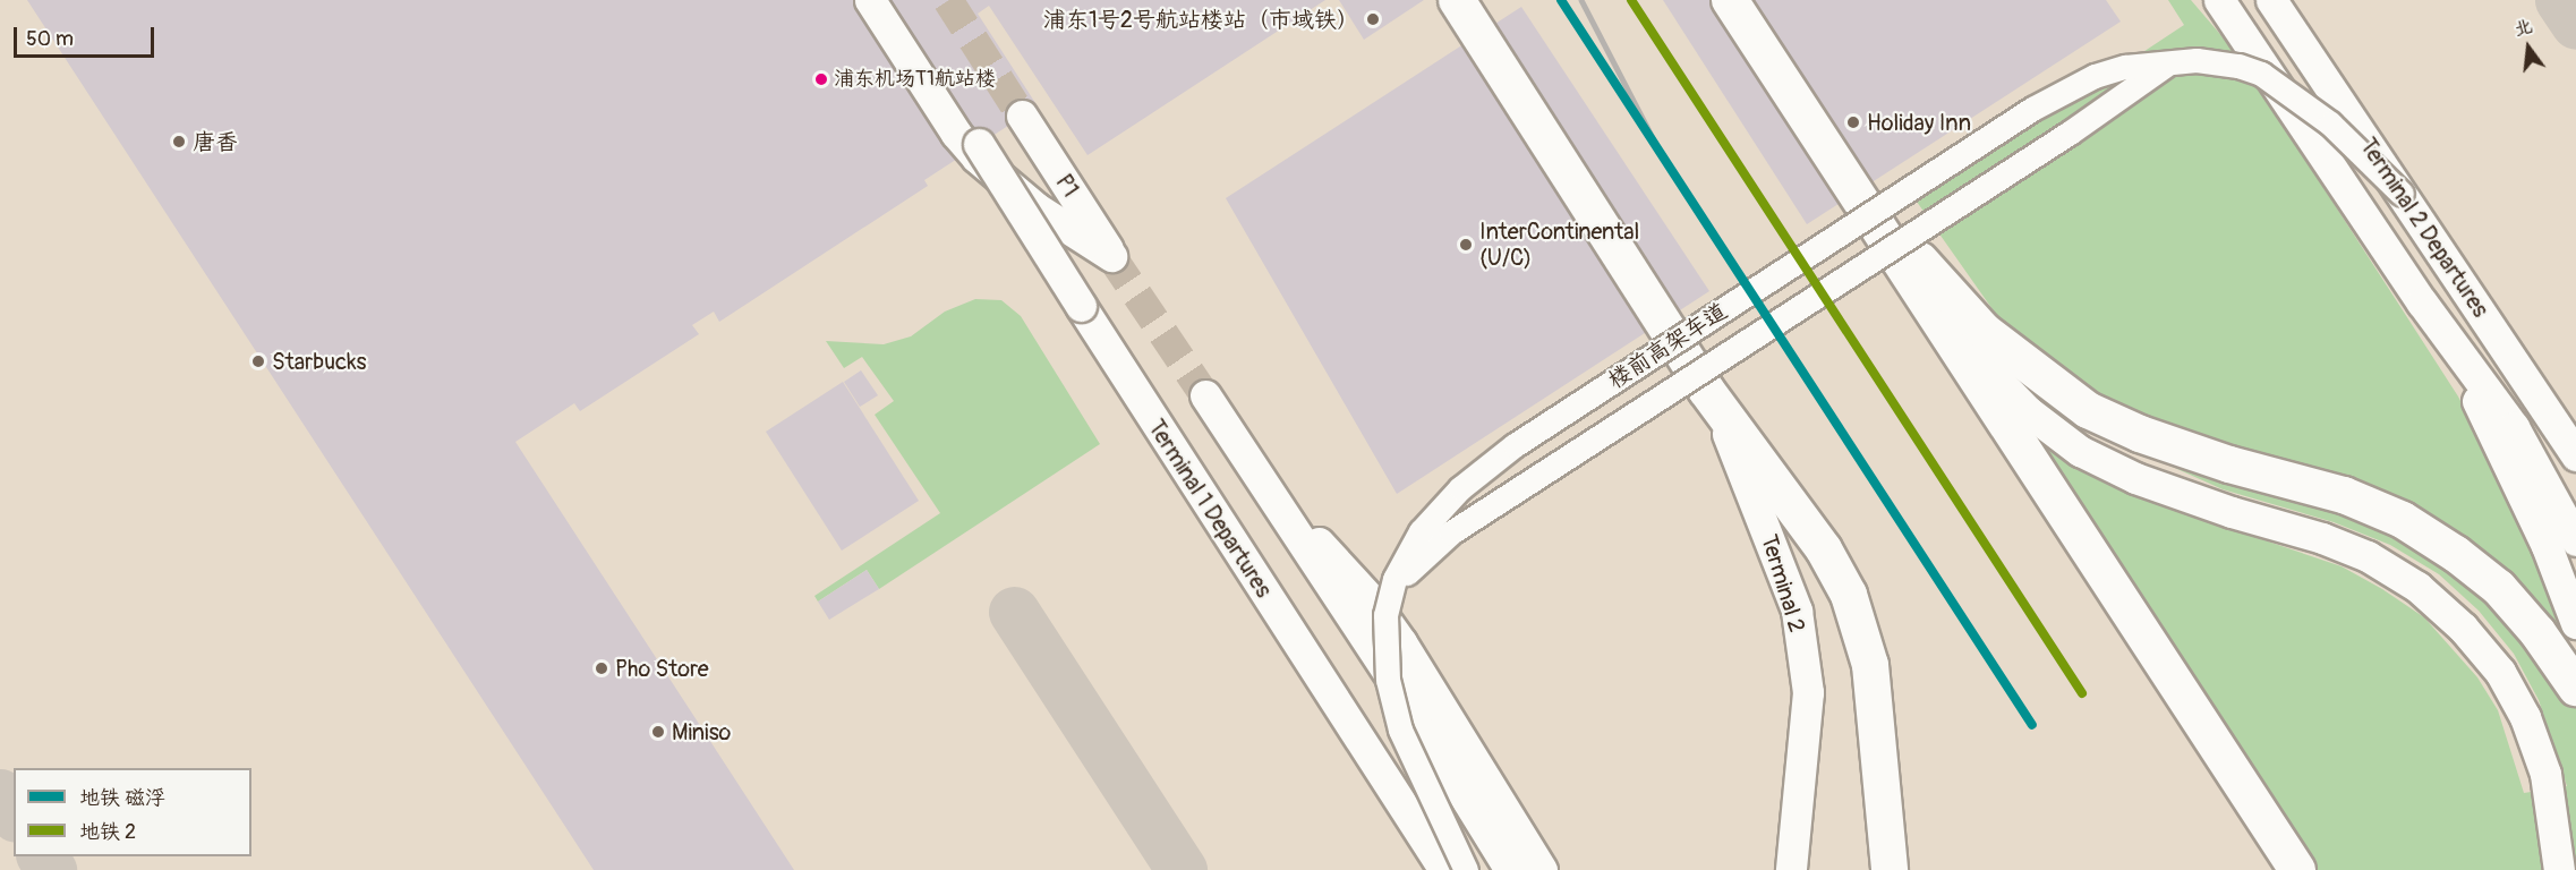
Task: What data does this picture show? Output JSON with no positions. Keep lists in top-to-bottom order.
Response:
{
  "streets": {
    "main road": [
      "P1",
      "Terminal 2 Departures",
      "Terminal 1 Departures",
      "Terminal 2"
    ],
    "street": ["楼前高架车道"]
  },
  "crossings": [
    ["Terminal 2 Departures", "楼前高架车道"]
  ],
  "places": [
    "浦东1号2号航站楼站（市域铁）",
    "浦东机场T1航站楼",
    "Holiday Inn",
    "唐香",
    "InterContinental (U/C)",
    "Starbucks",
    "Pho Store",
    "Miniso"
  ],
  "lines": ["metro line 磁浮", "metro line 2"],
  "legend": ["地铁 磁浮", "地铁 2"],
  "scale_bar": "50 m",
  "north": "top"
}
